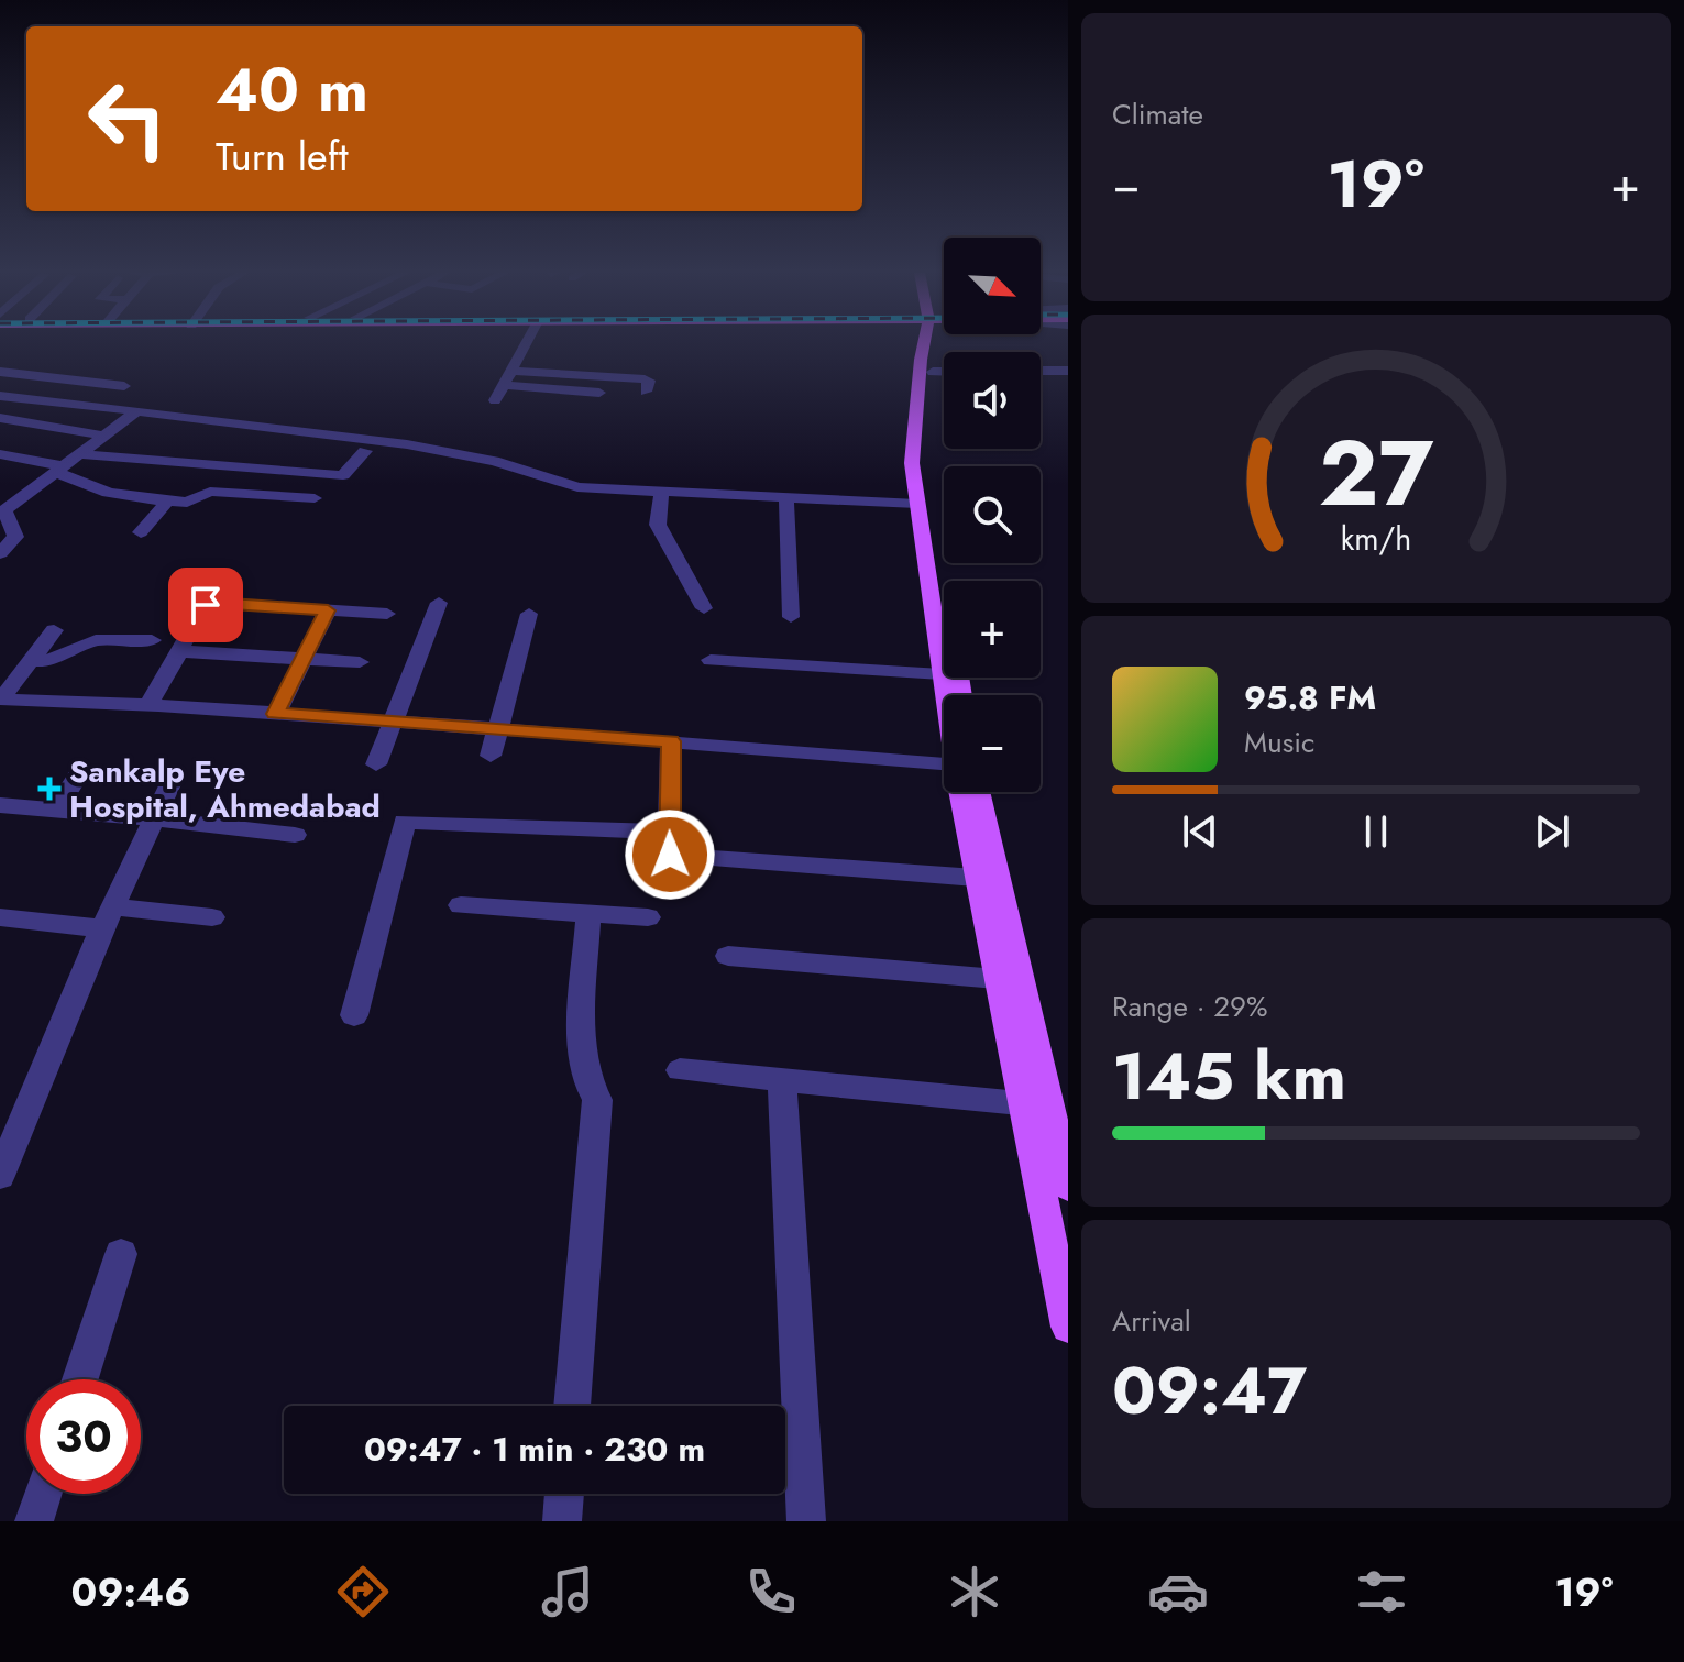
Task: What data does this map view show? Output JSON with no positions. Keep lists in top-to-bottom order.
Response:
{
  "places": {
    "health": ["Sankalp Eye Hospital, Ahmedabad"]
  },
  "north": "bottom right",
  "page": {
    "tile": [
      "Climate",
      ["Range · 29%", "145 km"],
      ["Arrival", "09:47"]
    ],
    "turn": ["40 m", "Turn left"],
    "heat": ["−", "19°", "+"],
    "map_buttons": ["+", "−"],
    "song": ["95.8 FM", "Music"],
    "limit": "30",
    "trip": "09:47 · 1 min · 230 m",
    "tabs": ["09:46", "19°"],
    "gauge": ["27", "km/h"]
  }
}
